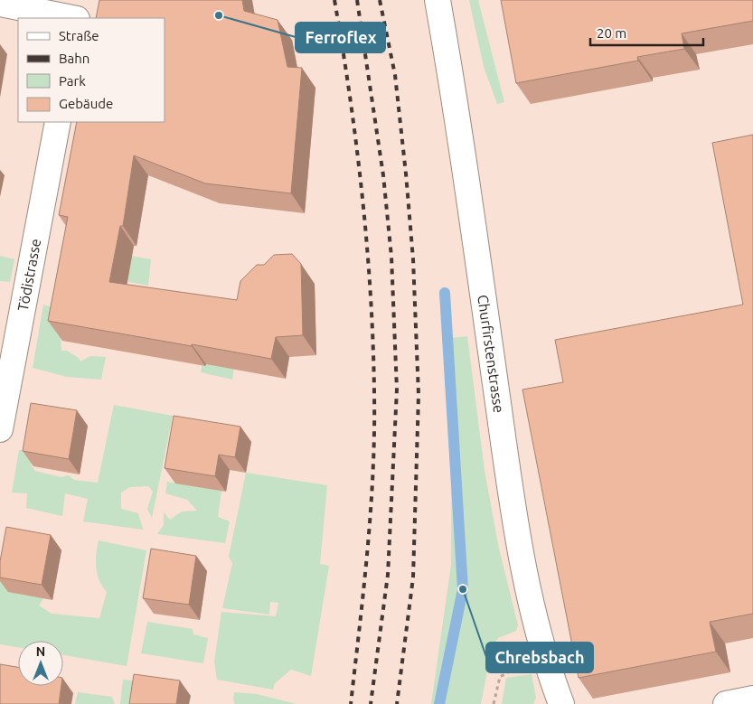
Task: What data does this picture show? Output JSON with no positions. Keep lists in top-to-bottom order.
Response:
{
  "streets": {
    "street": ["Tödistrasse", "Churfirstenstrasse"]
  },
  "places": ["Ferroflex", "Chrebsbach"],
  "legend": [
    "Straße",
    "Bahn",
    "Park",
    "Gebäude"
  ],
  "scale_bar": "20 m",
  "north": "top"
}
